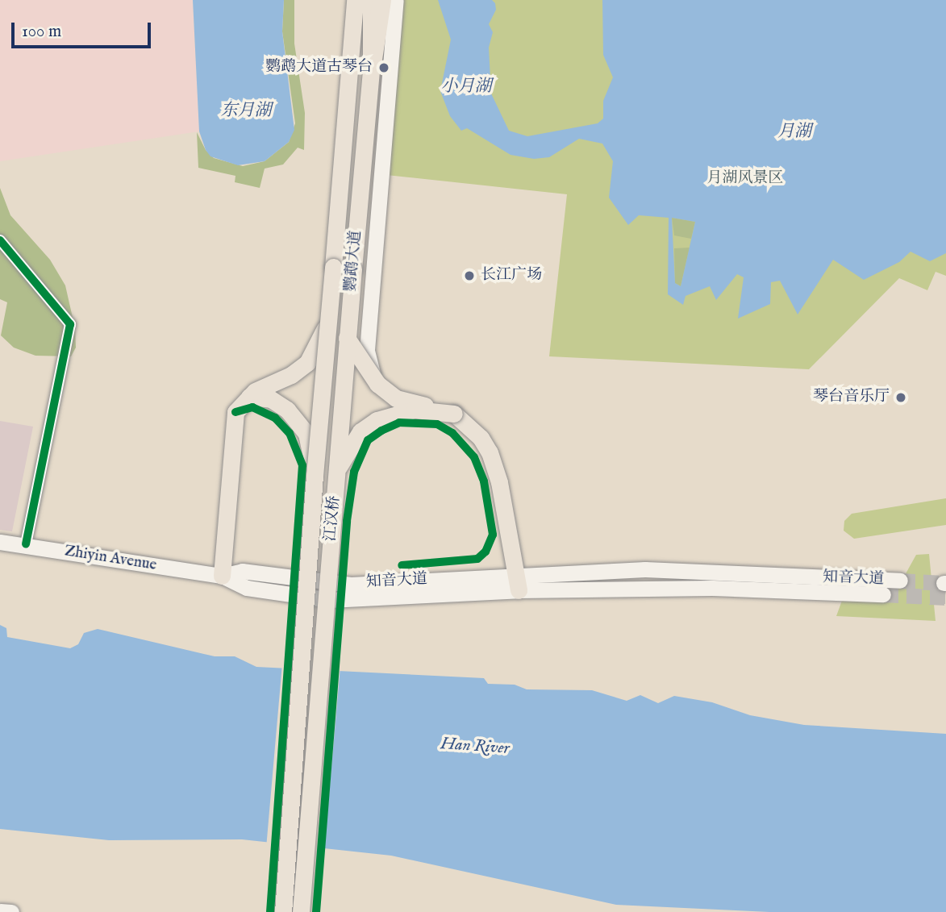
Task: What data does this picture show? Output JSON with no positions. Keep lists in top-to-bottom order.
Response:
{
  "streets": {
    "main road": [
      "鹦鹉大道",
      "江汉桥",
      "Zhiyin Avenue",
      "知音大道"
    ]
  },
  "crossings": [
    ["鹦鹉大道", "江汉桥"],
    ["Zhiyin Avenue", "知音大道"]
  ],
  "water": [
    "小月湖",
    "东月湖",
    "月湖",
    "Han River"
  ],
  "parks": ["月湖风景区"],
  "places": ["鹦鹉大道古琴台", "长江广场", "琴台音乐厅"],
  "scale_bar": "100 m"
}
